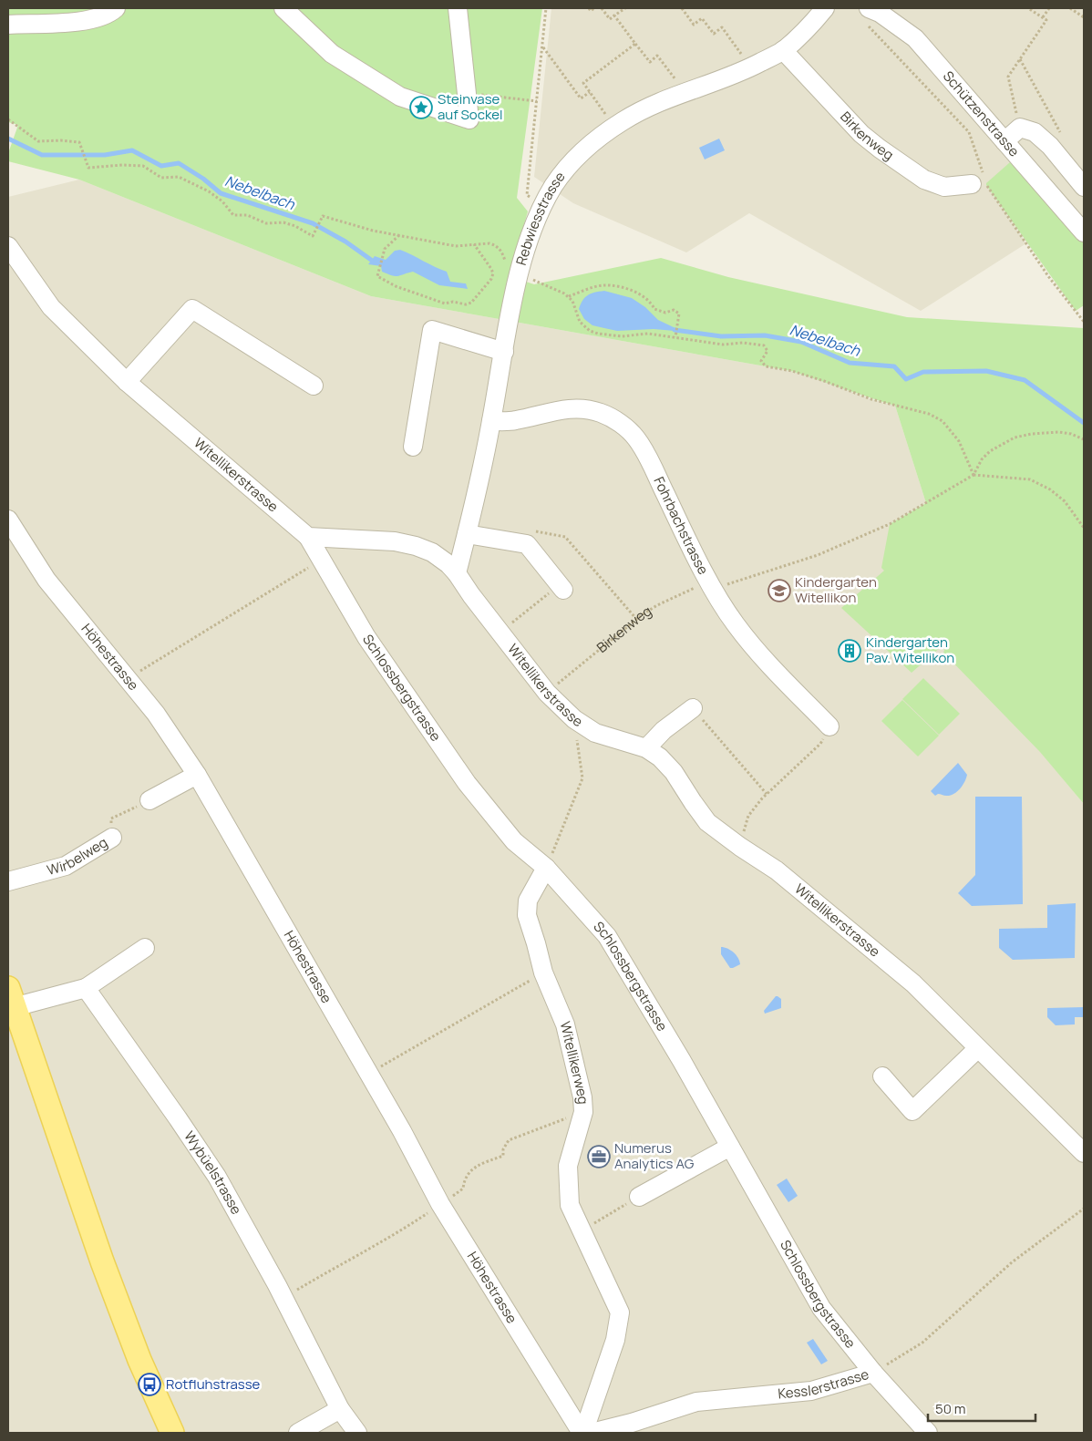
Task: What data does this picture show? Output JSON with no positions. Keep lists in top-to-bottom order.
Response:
{
  "streets": {
    "street": [
      "Schützenstrasse",
      "Birkenweg",
      "Rebwiesstrasse",
      "Witellikerstrasse",
      "Fohrbachstrasse",
      "Höhestrasse",
      "Schlossbergstrasse",
      "Wirbelweg",
      "Witellikerweg",
      "Wybüelstrasse",
      "Kesslerstrasse"
    ]
  },
  "crossings": [
    ["Birkenweg", "Rebwiesstrasse"],
    ["Birkenweg", "Witellikerstrasse"],
    ["Birkenweg", "Fohrbachstrasse"],
    ["Rebwiesstrasse", "Witellikerstrasse"],
    ["Rebwiesstrasse", "Fohrbachstrasse"],
    ["Witellikerstrasse", "Schlossbergstrasse"],
    ["Höhestrasse", "Witellikerweg"],
    ["Schlossbergstrasse", "Witellikerweg"],
    ["Schlossbergstrasse", "Kesslerstrasse"]
  ],
  "water": ["Nebelbach"],
  "places": {
    "place": ["Steinvase auf Sockel"],
    "school or university": ["Kindergarten Witellikon"],
    "building": ["Kindergarten Pav. Witellikon"],
    "office": ["Numerus Analytics AG"],
    "bus stop": ["Rotfluhstrasse"]
  },
  "scale_bar": "50 m"
}
